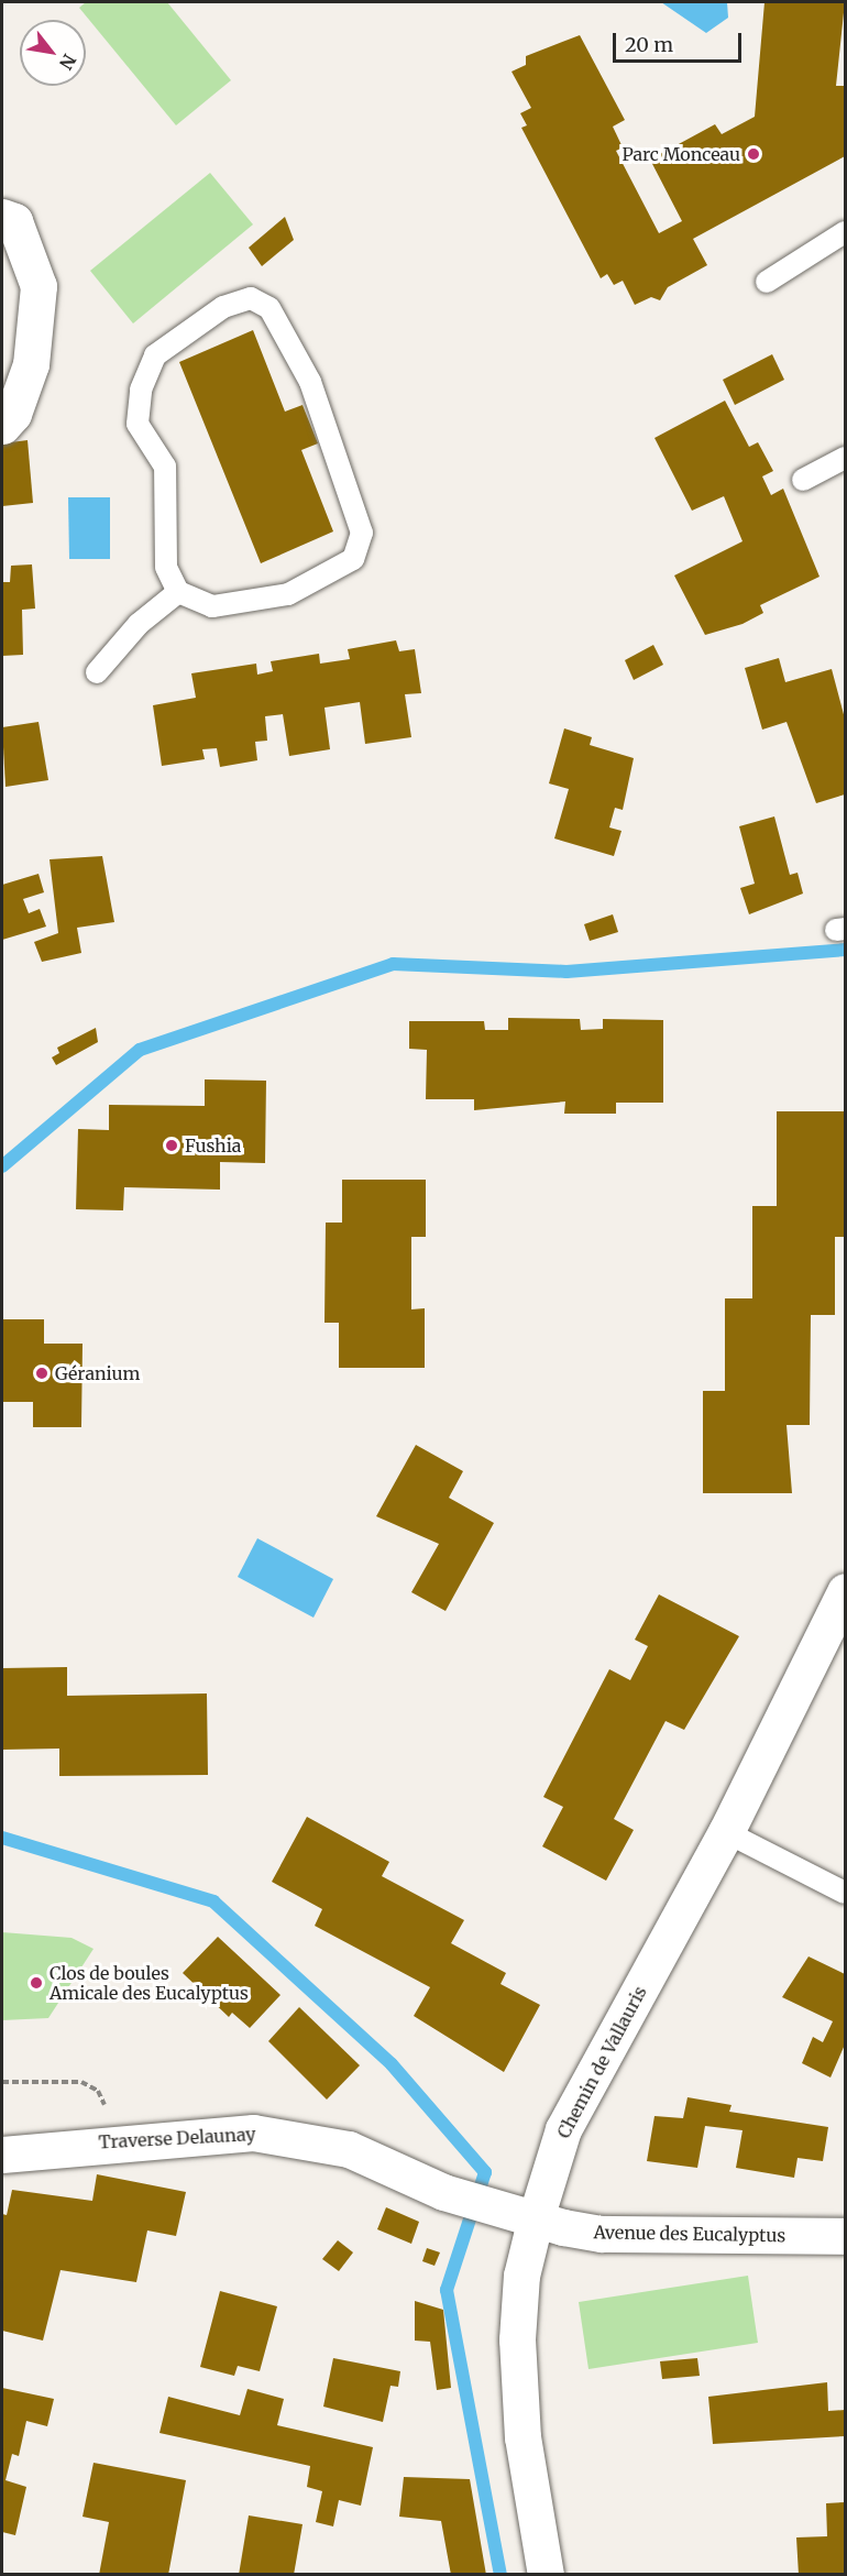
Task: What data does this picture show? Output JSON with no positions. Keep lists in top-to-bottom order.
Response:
{
  "streets": {
    "street": ["Chemin de Vallauris", "Traverse Delaunay", "Avenue des Eucalyptus"]
  },
  "crossings": [
    ["Chemin de Vallauris", "Traverse Delaunay"],
    ["Chemin de Vallauris", "Avenue des Eucalyptus"],
    ["Traverse Delaunay", "Avenue des Eucalyptus"]
  ],
  "places": [
    "Parc Monceau",
    "Fushia",
    "Géranium",
    "Clos de boules Amicale des Eucalyptus"
  ],
  "scale_bar": "20 m",
  "north": "bottom right"
}
